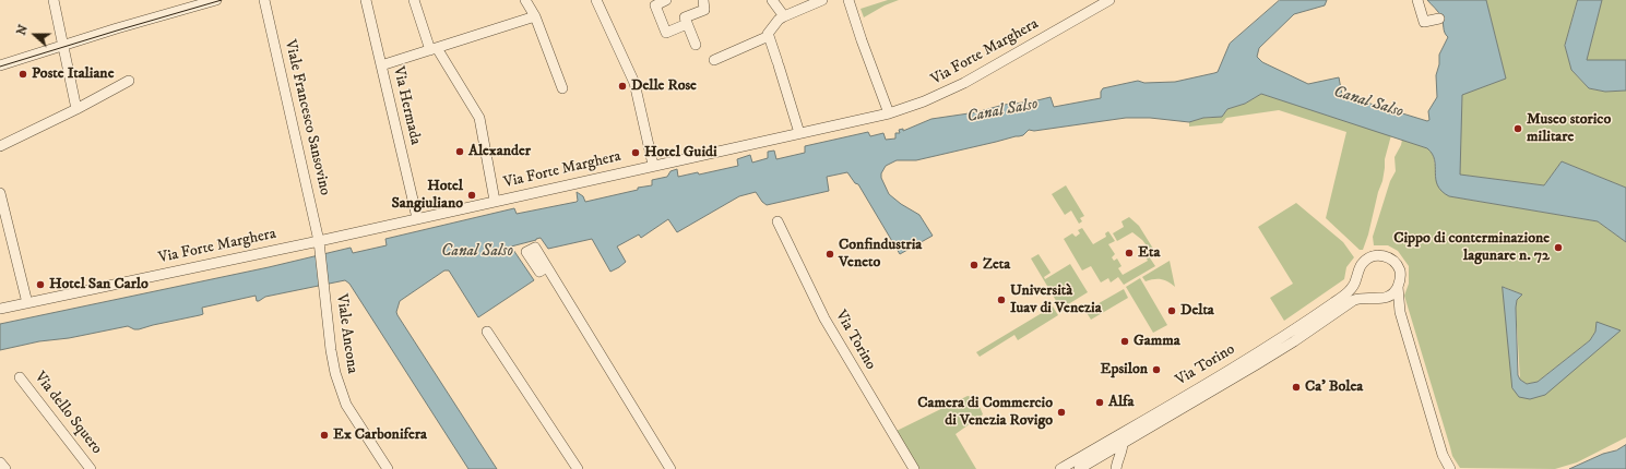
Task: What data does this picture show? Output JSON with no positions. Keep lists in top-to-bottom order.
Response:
{
  "streets": {
    "street": [
      "Via Forte Marghera",
      "Via Hermada",
      "Viale Francesco Sansovino",
      "Viale Ancona",
      "Via Torino",
      "Via dello Squero"
    ]
  },
  "crossings": [
    ["Via Forte Marghera", "Via Hermada"],
    ["Via Forte Marghera", "Viale Francesco Sansovino"],
    ["Via Forte Marghera", "Viale Ancona"],
    ["Viale Francesco Sansovino", "Viale Ancona"]
  ],
  "water": ["Canal Salso"],
  "places": [
    "Poste Italiane",
    "Delle Rose",
    "Museo storico militare",
    "Alexander",
    "Hotel Guidi",
    "Hotel Sangiuliano",
    "Cippo di conterminazione lagunare n. 72",
    "Eta",
    "Confindustria Veneto",
    "Zeta",
    "Hotel San Carlo",
    "Università Iuav di Venezia",
    "Delta",
    "Gamma",
    "Epsilon",
    "Ca' Bolea",
    "Alfa",
    "Camera di Commercio di Venezia Rovigo",
    "Ex Carbonifera"
  ],
  "north": "left"
}
